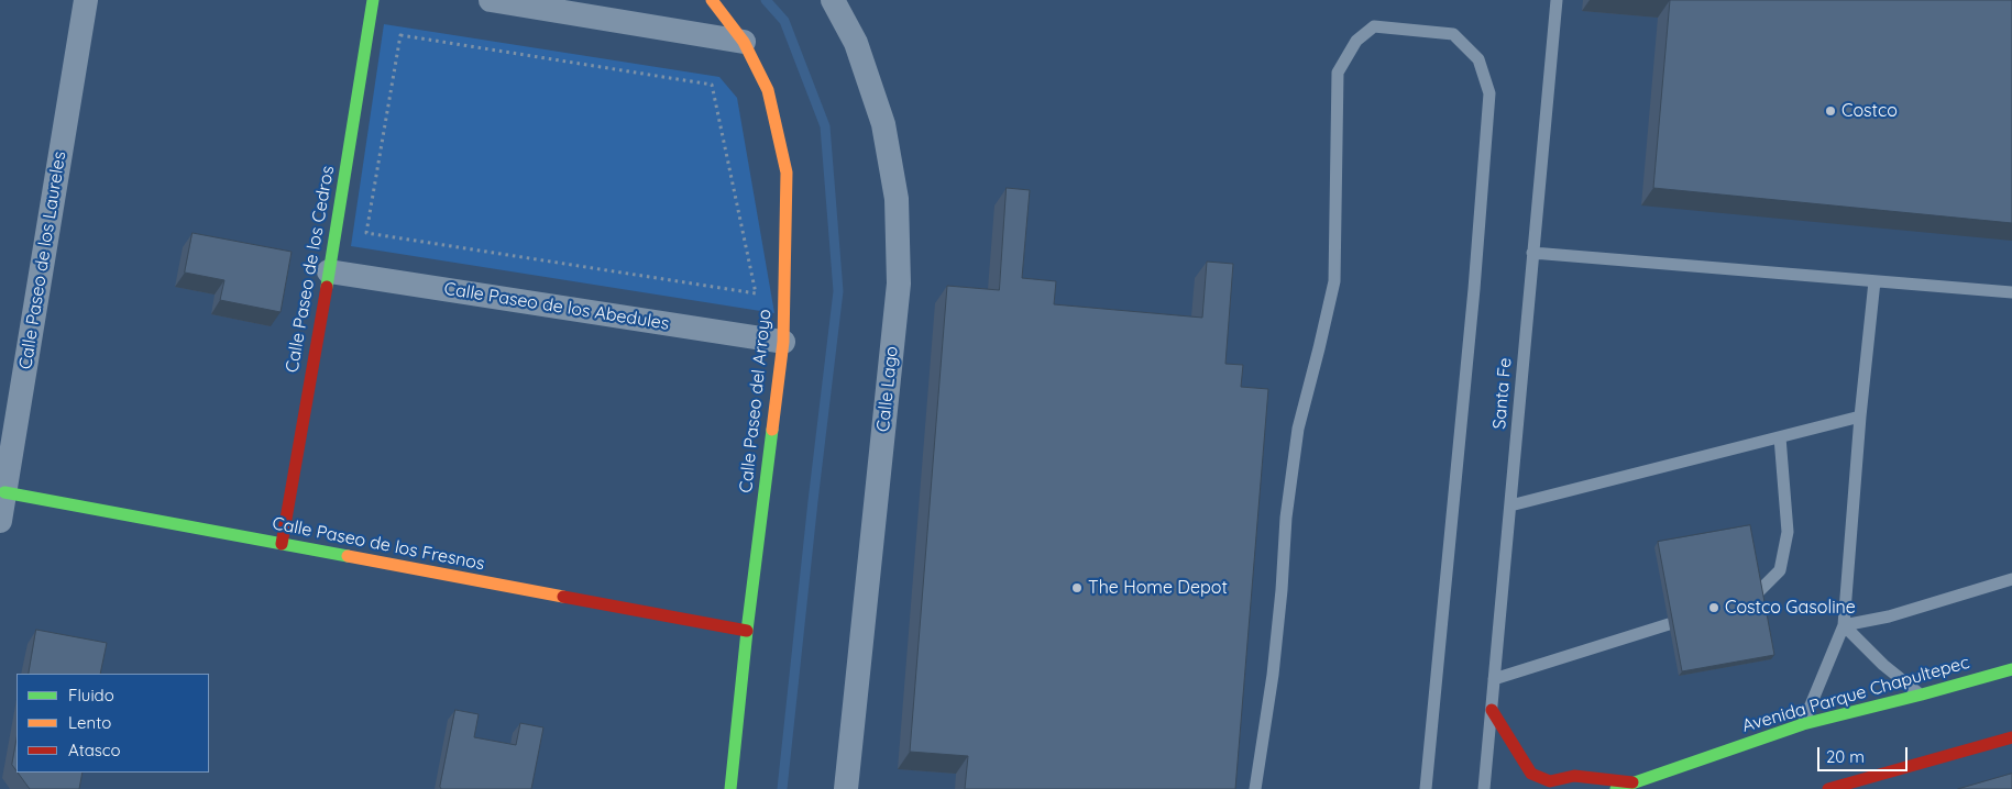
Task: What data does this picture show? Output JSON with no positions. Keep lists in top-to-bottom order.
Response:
{
  "streets": {
    "street": [
      "Calle Paseo de los Laureles",
      "Calle Paseo de los Cedros",
      "Calle Paseo de los Abedules",
      "Calle Lago",
      "Calle Paseo del Arroyo",
      "Calle Paseo de los Fresnos",
      "Avenida Parque Chapultepec"
    ],
    "lane": ["Santa Fe"]
  },
  "crossings": [
    ["Calle Paseo de los Laureles", "Calle Paseo de los Fresnos"],
    ["Calle Paseo de los Cedros", "Calle Paseo de los Abedules"],
    ["Calle Paseo de los Cedros", "Calle Paseo de los Fresnos"],
    ["Calle Paseo de los Abedules", "Calle Paseo del Arroyo"],
    ["Calle Paseo del Arroyo", "Calle Paseo de los Fresnos"]
  ],
  "places": ["Costco", "The Home Depot", "Costco Gasoline"],
  "legend": ["Fluido", "Lento", "Atasco"],
  "scale_bar": "20 m"
}
